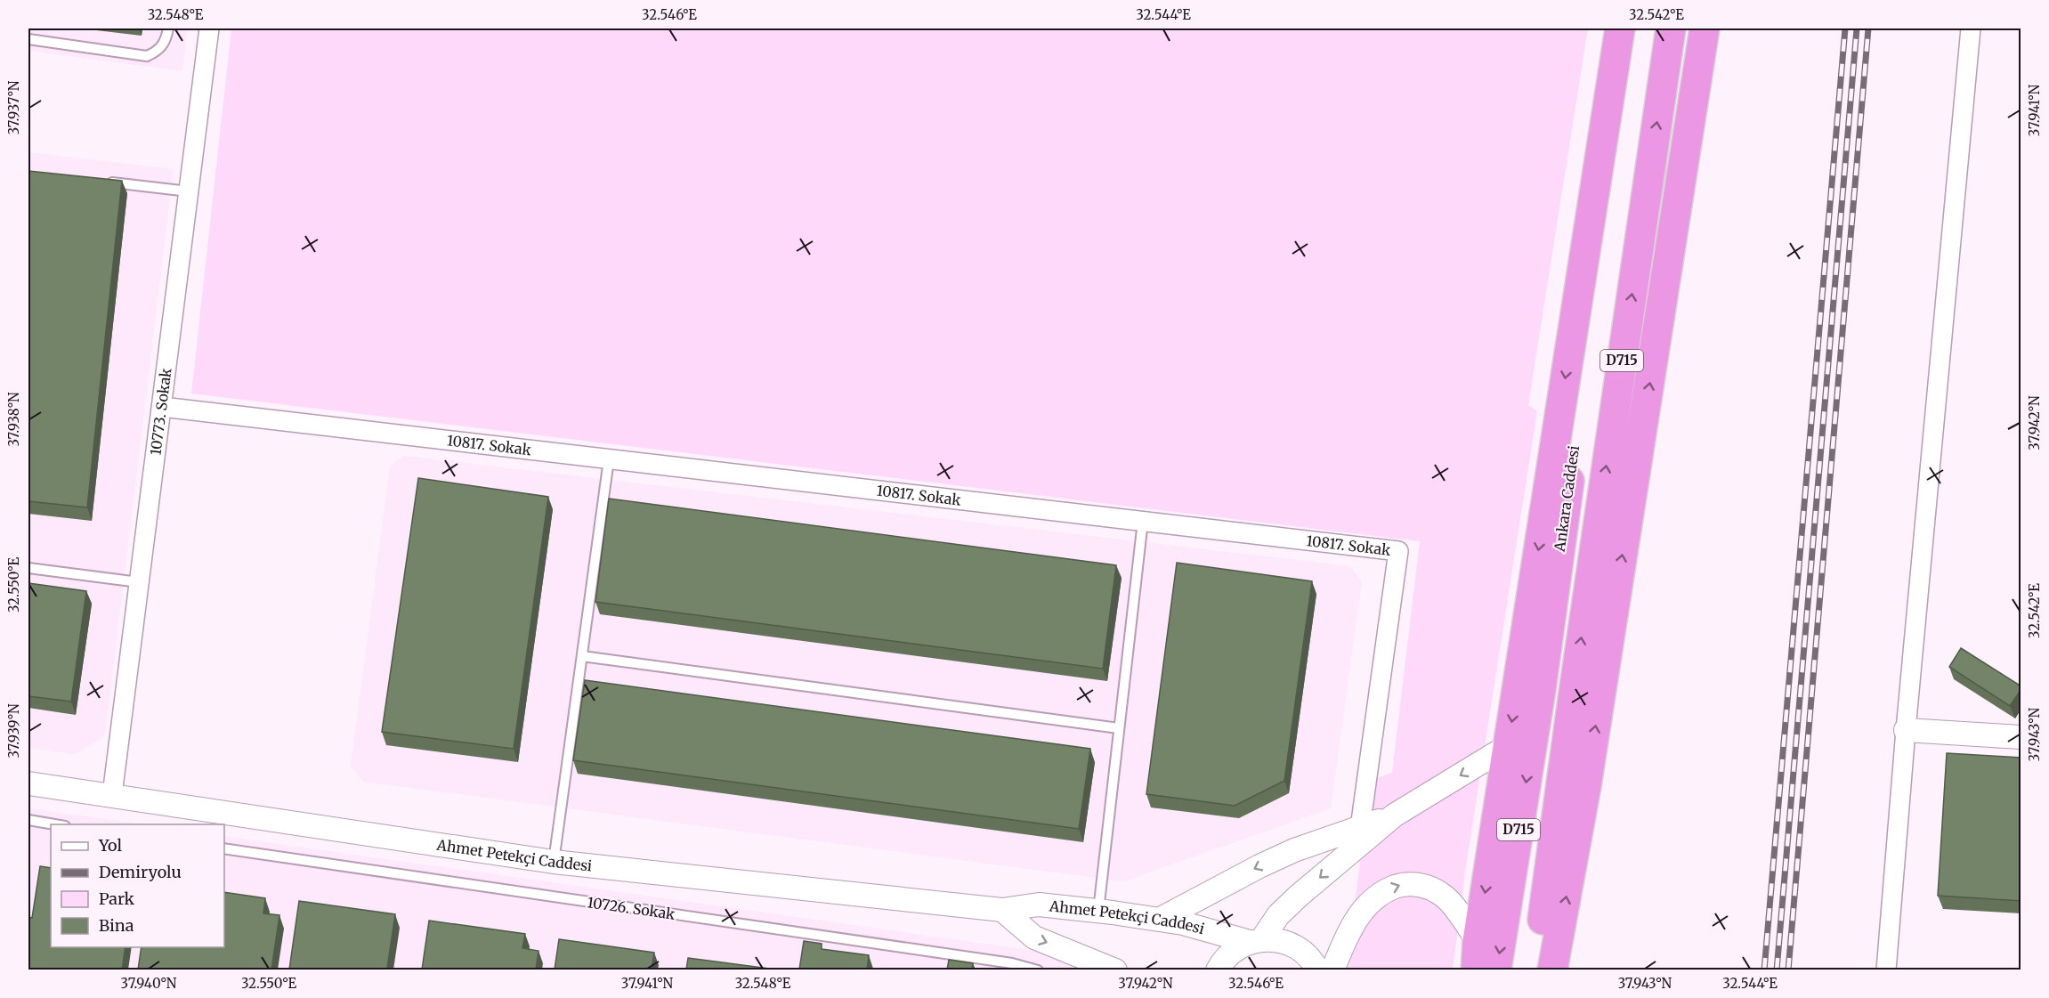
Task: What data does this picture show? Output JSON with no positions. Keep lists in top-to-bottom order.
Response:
{
  "streets": {
    "highway": ["D715", "Ankara Caddesi"],
    "street": ["10773. Sokak", "10817. Sokak", "Ahmet Petekçi Caddesi"],
    "lane": ["10726. Sokak"]
  },
  "crossings": [
    ["10773. Sokak", "10817. Sokak"],
    ["10773. Sokak", "Ahmet Petekçi Caddesi"]
  ],
  "legend": [
    "Yol",
    "Demiryolu",
    "Park",
    "Bina"
  ],
  "coordinates": [
    "32.548°E",
    "32.546°E",
    "32.544°E",
    "32.542°E",
    "37.937°N",
    "37.941°N",
    "37.938°N",
    "37.942°N",
    "32.550°E",
    "37.939°N",
    "37.943°N",
    "37.940°N"
  ]
}
